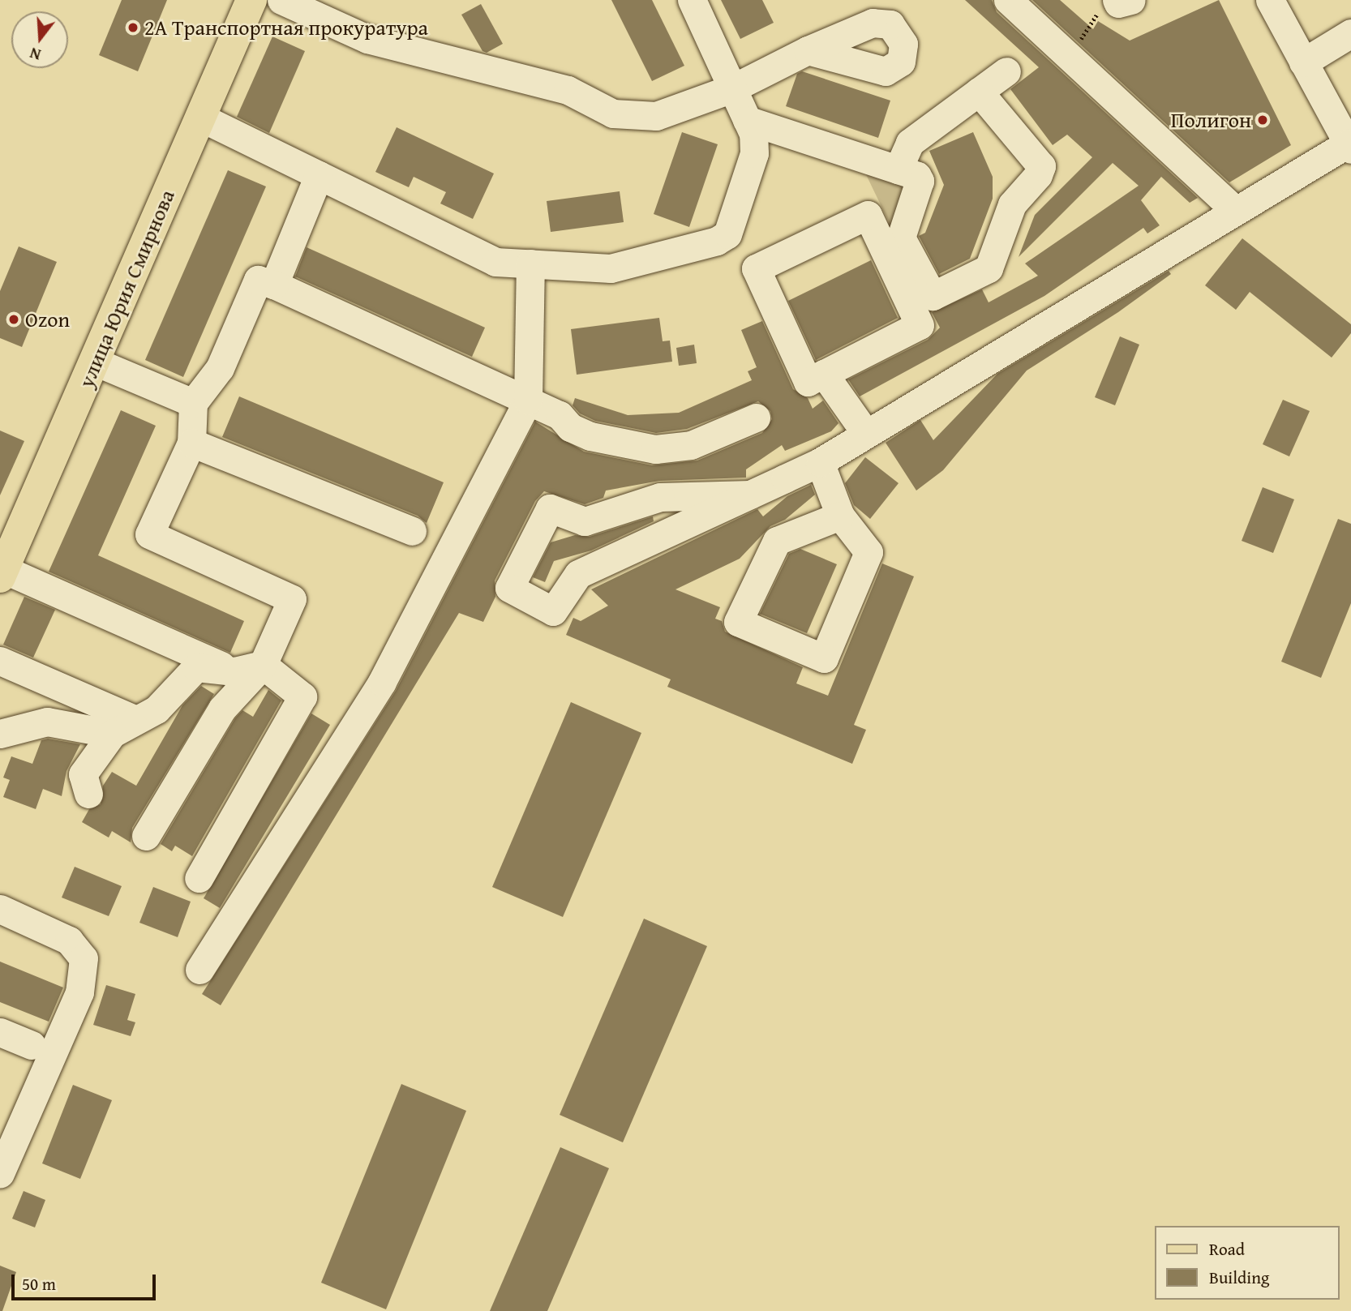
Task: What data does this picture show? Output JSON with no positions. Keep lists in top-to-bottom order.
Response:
{
  "streets": {
    "main road": ["улица Юрия Смирнова"]
  },
  "places": ["2А Транспортная прокуратура", "Полигон", "Ozon"],
  "legend": ["Road", "Building"],
  "scale_bar": "50 m",
  "north": "bottom"
}
